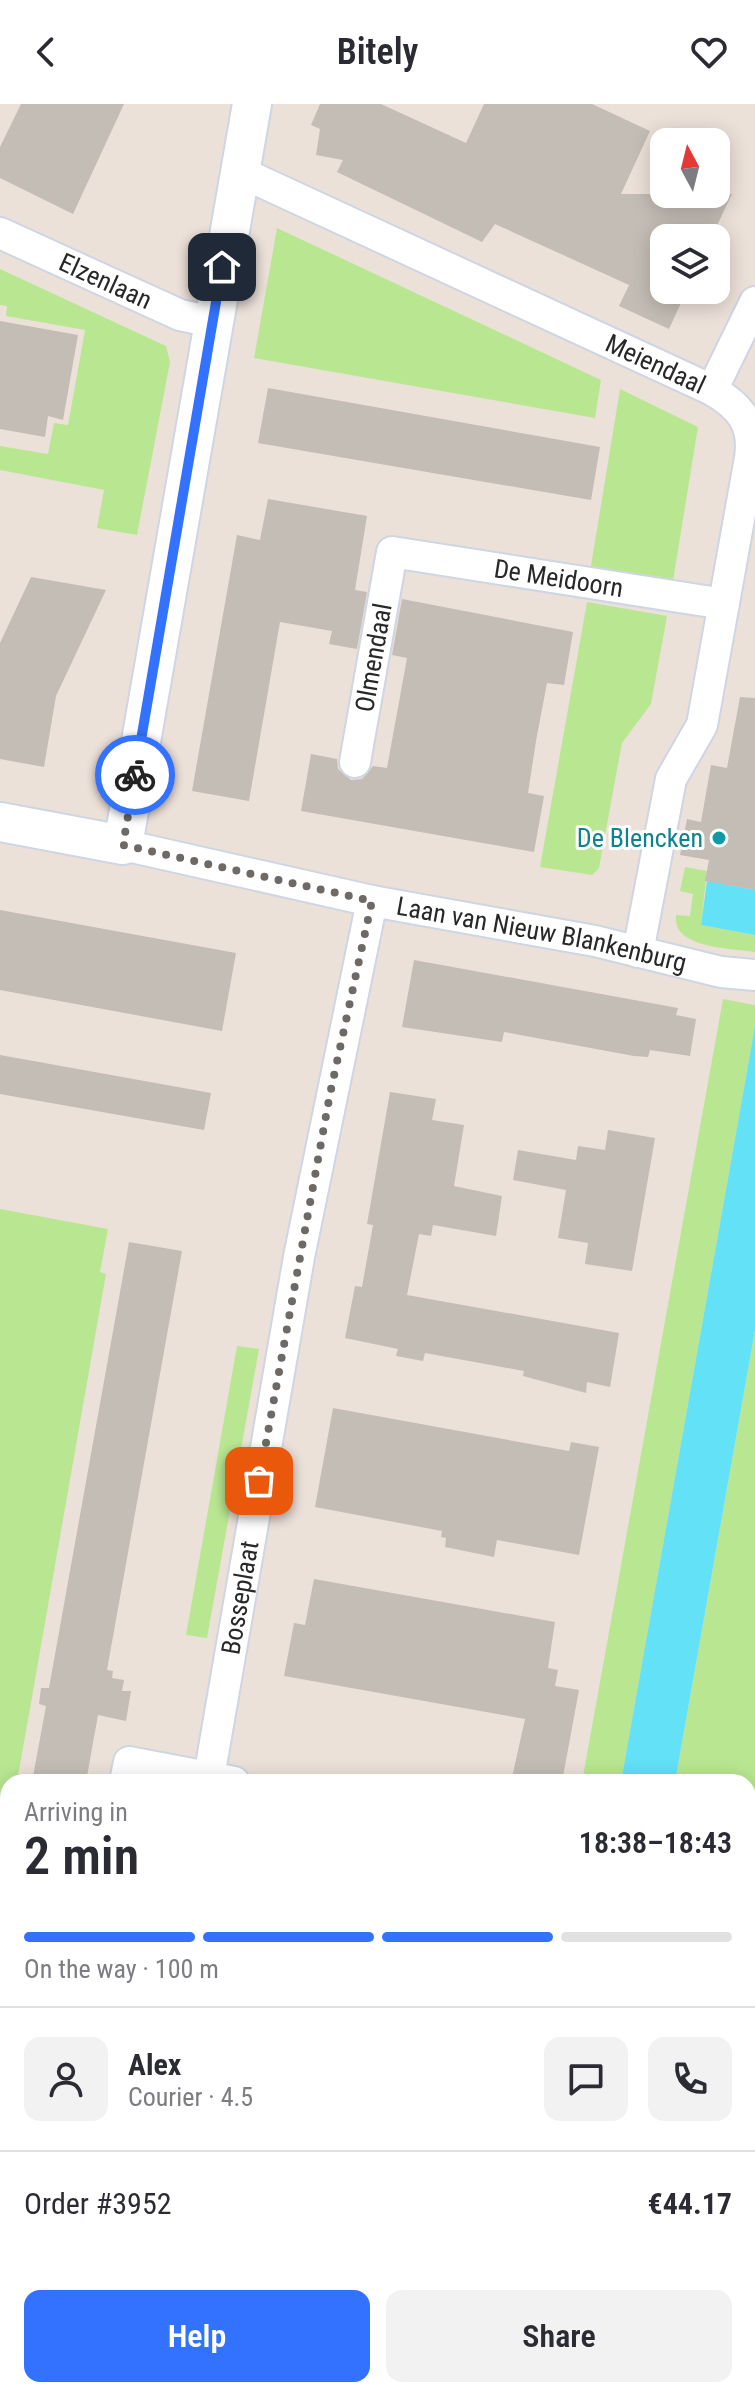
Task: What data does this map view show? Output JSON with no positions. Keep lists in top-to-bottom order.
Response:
{
  "streets": {
    "street": [
      "Elzenlaan",
      "Meiendaal",
      "De Meidoorn",
      "Olmendaal",
      "Laan van Nieuw Blankenburg",
      "Bosseplaat"
    ]
  },
  "crossings": [
    ["Meiendaal", "De Meidoorn"],
    ["Meiendaal", "Laan van Nieuw Blankenburg"],
    ["De Meidoorn", "Olmendaal"],
    ["Laan van Nieuw Blankenburg", "Bosseplaat"]
  ],
  "places": ["De Blencken"],
  "north": "top",
  "page": {
    "header": "Bitely",
    "heading": ["2 min", "Arriving in", "18:38–18:43"],
    "panel": [
      "Alex",
      "Courier · 4.5",
      "Order #3952",
      "€44.17"
    ],
    "bar": "On the way · 100 m",
    "buttons": ["Help", "Share"]
  }
}
